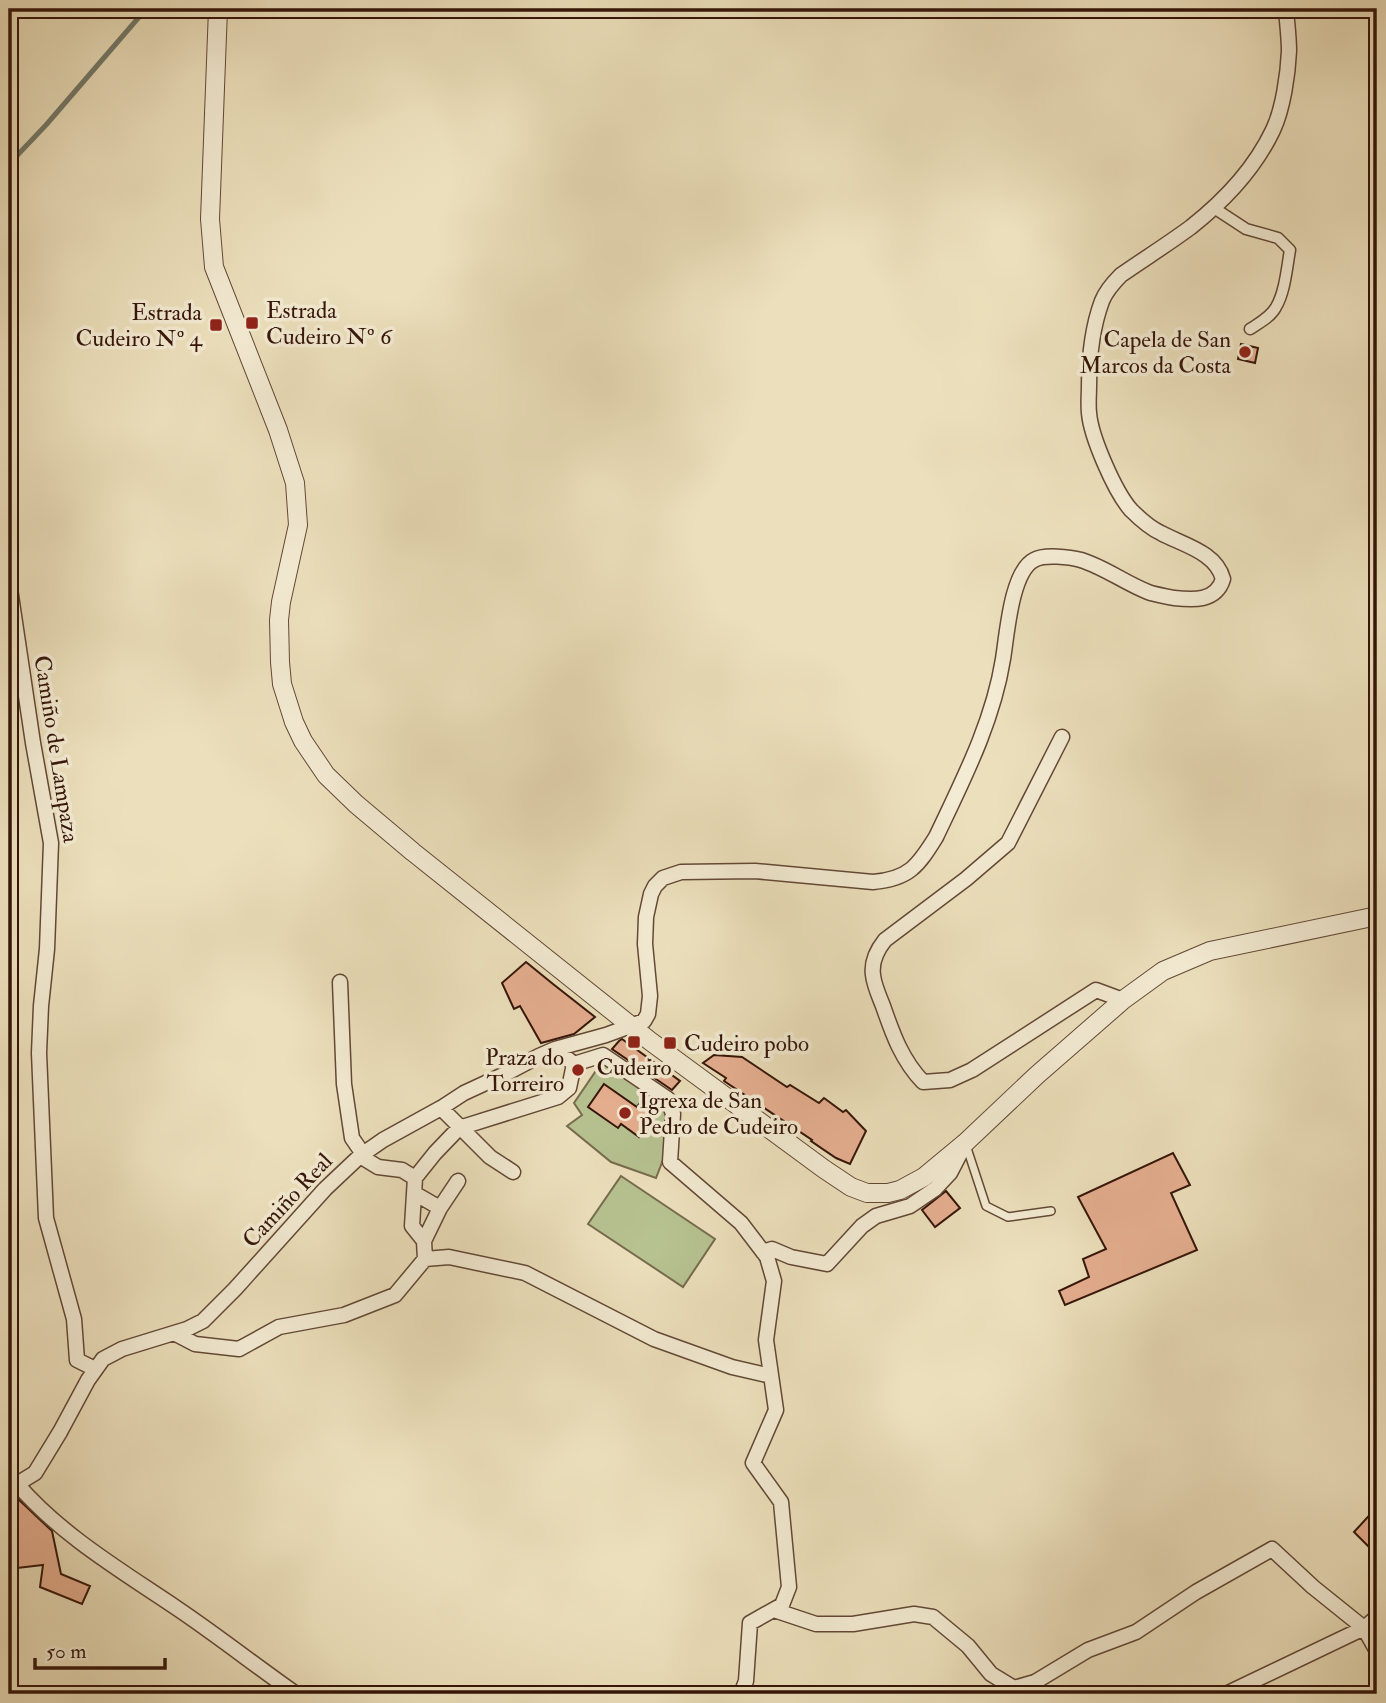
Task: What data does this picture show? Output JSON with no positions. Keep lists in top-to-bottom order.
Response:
{
  "streets": {
    "street": ["Camiño de Lampaza", "Camiño Real"]
  },
  "crossings": [
    ["Camiño de Lampaza", "Camiño Real"]
  ],
  "places": {
    "transit": [
      "Estrada Cudeiro Nº 6",
      "Estrada Cudeiro Nº 4",
      "Cudeiro",
      "Cudeiro pobo"
    ],
    "other": ["Capela de San Marcos da Costa", "Praza do Torreiro", "Igrexa de San Pedro de Cudeiro"]
  },
  "scale_bar": "50 m"
}
